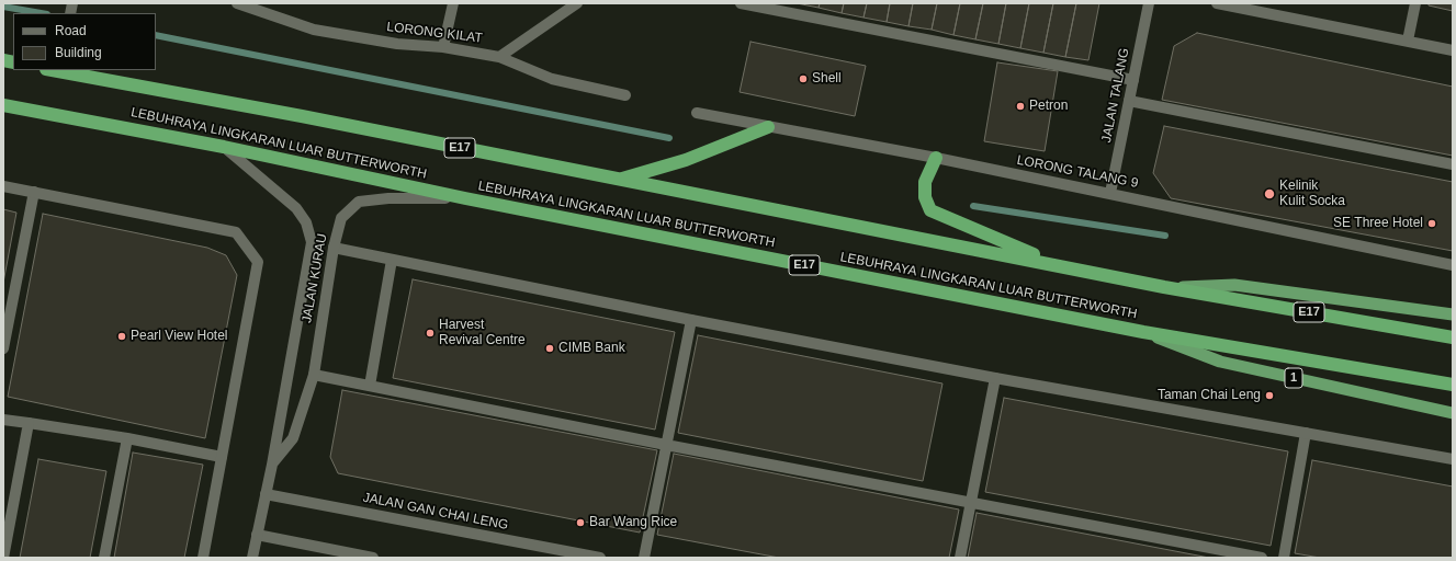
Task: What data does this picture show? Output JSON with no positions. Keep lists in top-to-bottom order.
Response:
{
  "streets": {
    "highway": ["LEBUHRAYA LINGKARAN LUAR BUTTERWORTH", "E17", "1"],
    "street": [
      "LORONG KILAT",
      "JALAN TALANG",
      "LORONG TALANG 9",
      "JALAN KURAU",
      "JALAN GAN CHAI LENG"
    ]
  },
  "crossings": [
    ["JALAN TALANG", "LORONG TALANG 9"],
    ["LEBUHRAYA LINGKARAN LUAR BUTTERWORTH", "JALAN KURAU"],
    ["LEBUHRAYA LINGKARAN LUAR BUTTERWORTH", "1"],
    ["JALAN KURAU", "JALAN GAN CHAI LENG"]
  ],
  "places": [
    "Shell",
    "Petron",
    "Kelinik Kulit Socka",
    "SE Three Hotel",
    "Harvest Revival Centre",
    "Pearl View Hotel",
    "CIMB Bank",
    "Taman Chai Leng",
    "Bar Wang Rice"
  ],
  "legend": ["Road", "Building"]
}
